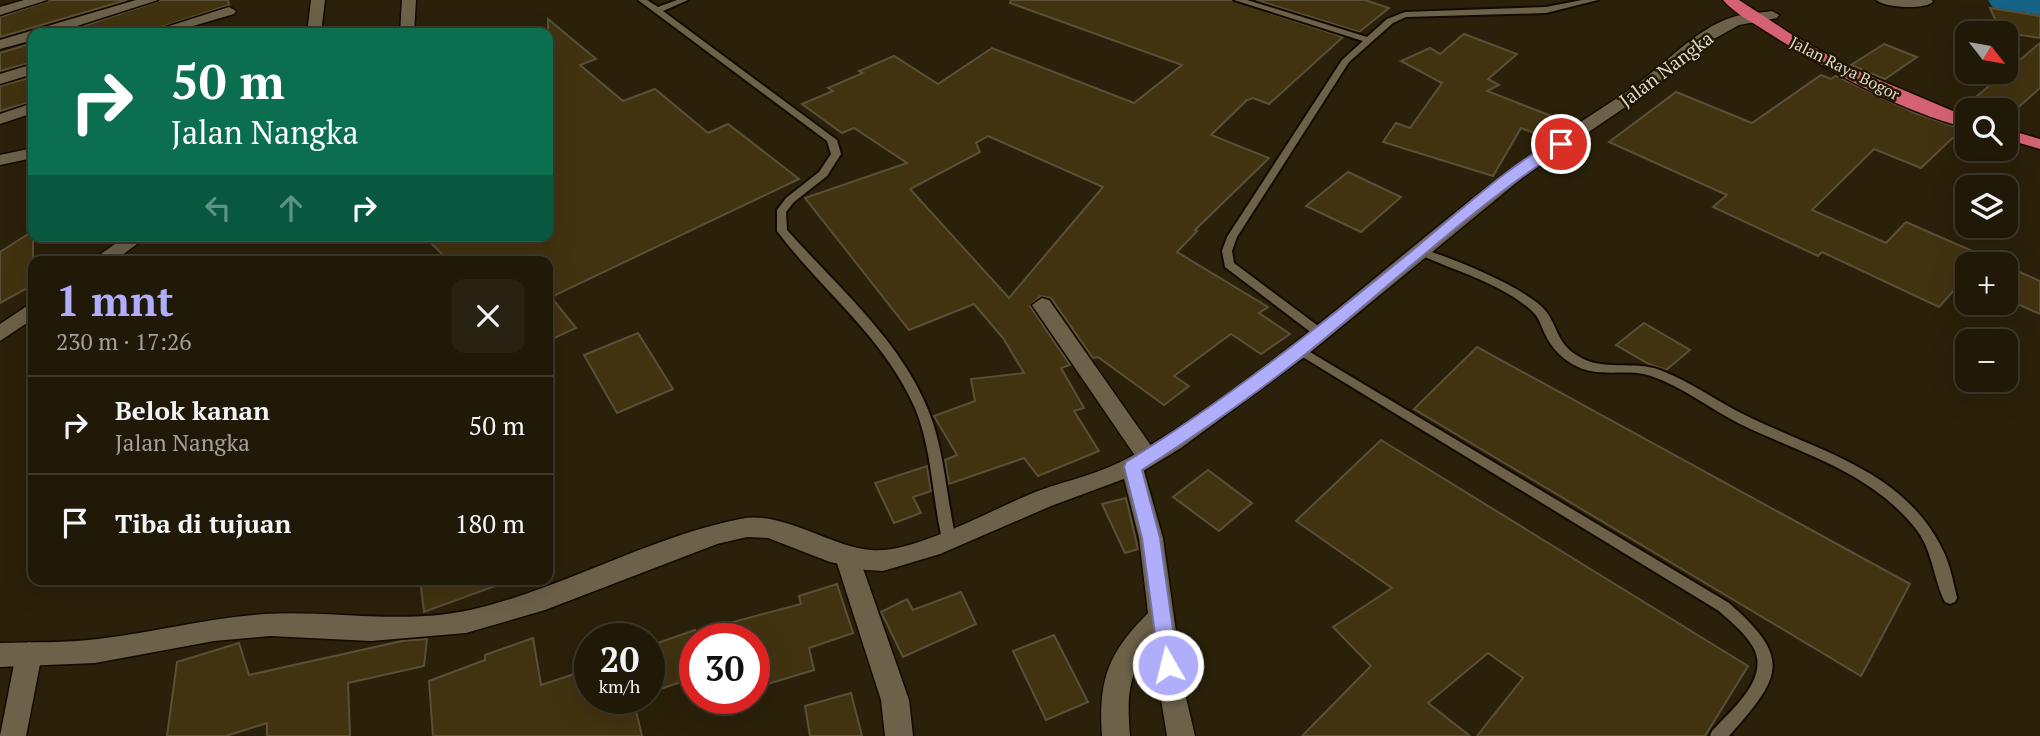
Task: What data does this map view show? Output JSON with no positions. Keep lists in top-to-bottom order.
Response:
{
  "streets": {
    "highway": ["Jalan Raya Bogor"],
    "street": ["Jalan Nangka"]
  },
  "crossings": [
    ["Jalan Raya Bogor", "Jalan Nangka"]
  ],
  "north": "bottom right",
  "page": {
    "map_buttons": ["+", "−"],
    "turn": ["50 m", "Jalan Nangka"],
    "heading": ["1 mnt", "230 m · 17:26"],
    "list": [
      {
        "name": "Belok kanan",
        "note": "Jalan Nangka",
        "value": "50 m"
      },
      {
        "name": "Tiba di tujuan",
        "value": "180 m"
      }
    ],
    "speed": "20 km/h",
    "limit": "30"
  }
}
